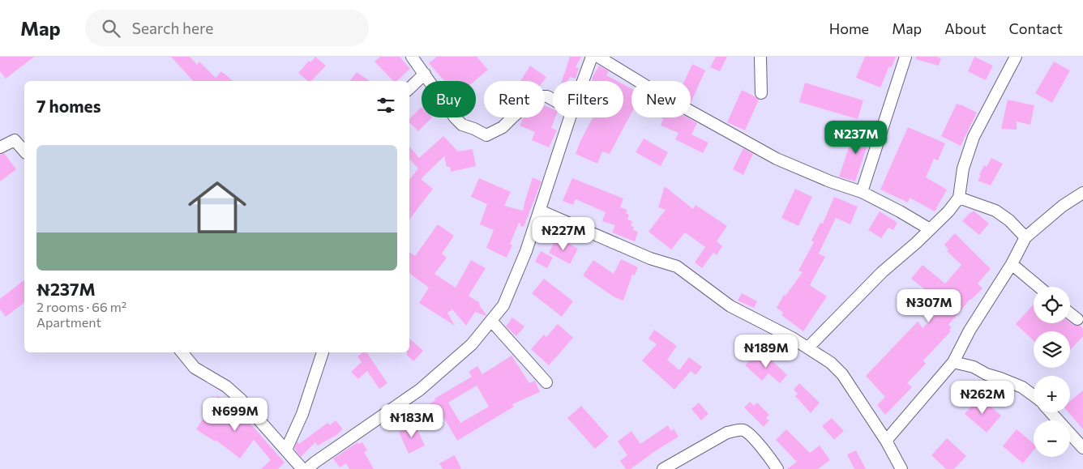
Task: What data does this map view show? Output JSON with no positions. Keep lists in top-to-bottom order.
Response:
{
  "page": {
    "header": "Map",
    "search": "Search here",
    "nav": [
      "Home",
      "Map",
      "About",
      "Contact"
    ],
    "chip": [
      "Buy",
      "Rent",
      "Filters",
      "New"
    ],
    "heading": "7 homes",
    "price": [
      "₦237M",
      "₦227M",
      "₦307M",
      "₦189M",
      "₦262M",
      "₦699M",
      "₦183M"
    ],
    "list": [
      {
        "name": "₦237M",
        "note": "2 rooms · 66 m² · Apartment"
      }
    ],
    "map_buttons": ["+", "−"]
  }
}
